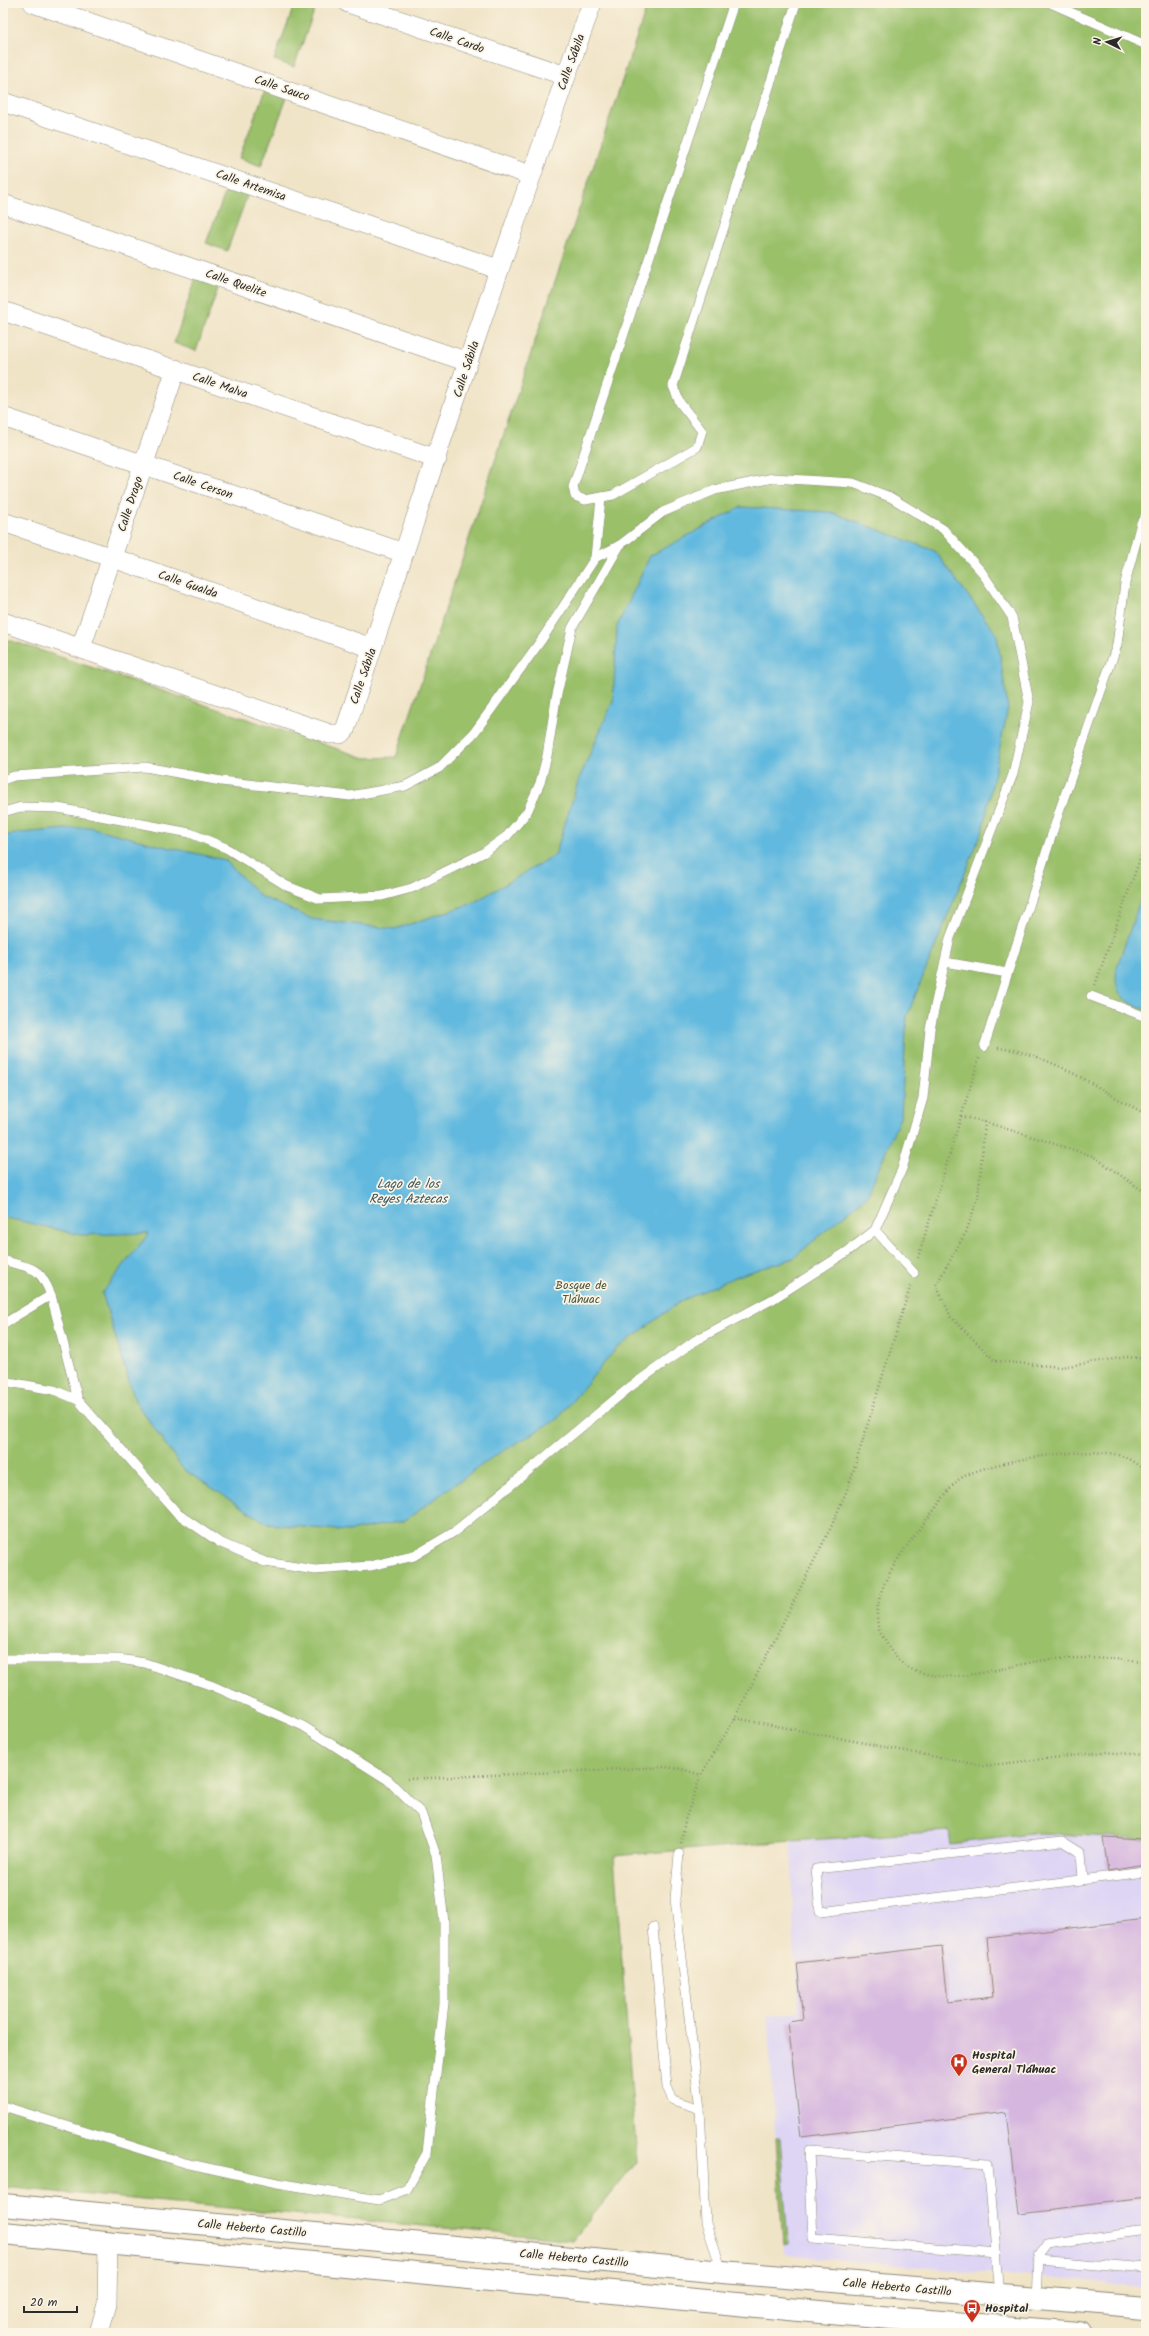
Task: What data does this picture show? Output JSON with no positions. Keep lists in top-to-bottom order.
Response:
{
  "streets": {
    "main road": ["Calle Heberto Castillo"],
    "street": [
      "Calle Cardo",
      "Calle Sábila",
      "Calle Sauco",
      "Calle Artemisa",
      "Calle Quelite",
      "Calle Malva",
      "Calle Cerson",
      "Calle Drago",
      "Calle Gualda"
    ]
  },
  "crossings": [
    ["Calle Cardo", "Calle Sábila"],
    ["Calle Sábila", "Calle Sauco"],
    ["Calle Sábila", "Calle Artemisa"],
    ["Calle Sábila", "Calle Quelite"],
    ["Calle Sábila", "Calle Malva"],
    ["Calle Sábila", "Calle Cerson"],
    ["Calle Sábila", "Calle Gualda"],
    ["Calle Malva", "Calle Drago"],
    ["Calle Cerson", "Calle Drago"],
    ["Calle Drago", "Calle Gualda"]
  ],
  "water": ["Lago de los Reyes Aztecas"],
  "parks": ["Bosque de Tláhuac"],
  "places": {
    "hospital": ["Hospital General Tláhuac"],
    "bus stop": ["Hospital"]
  },
  "scale_bar": "20 m",
  "north": "left"
}
